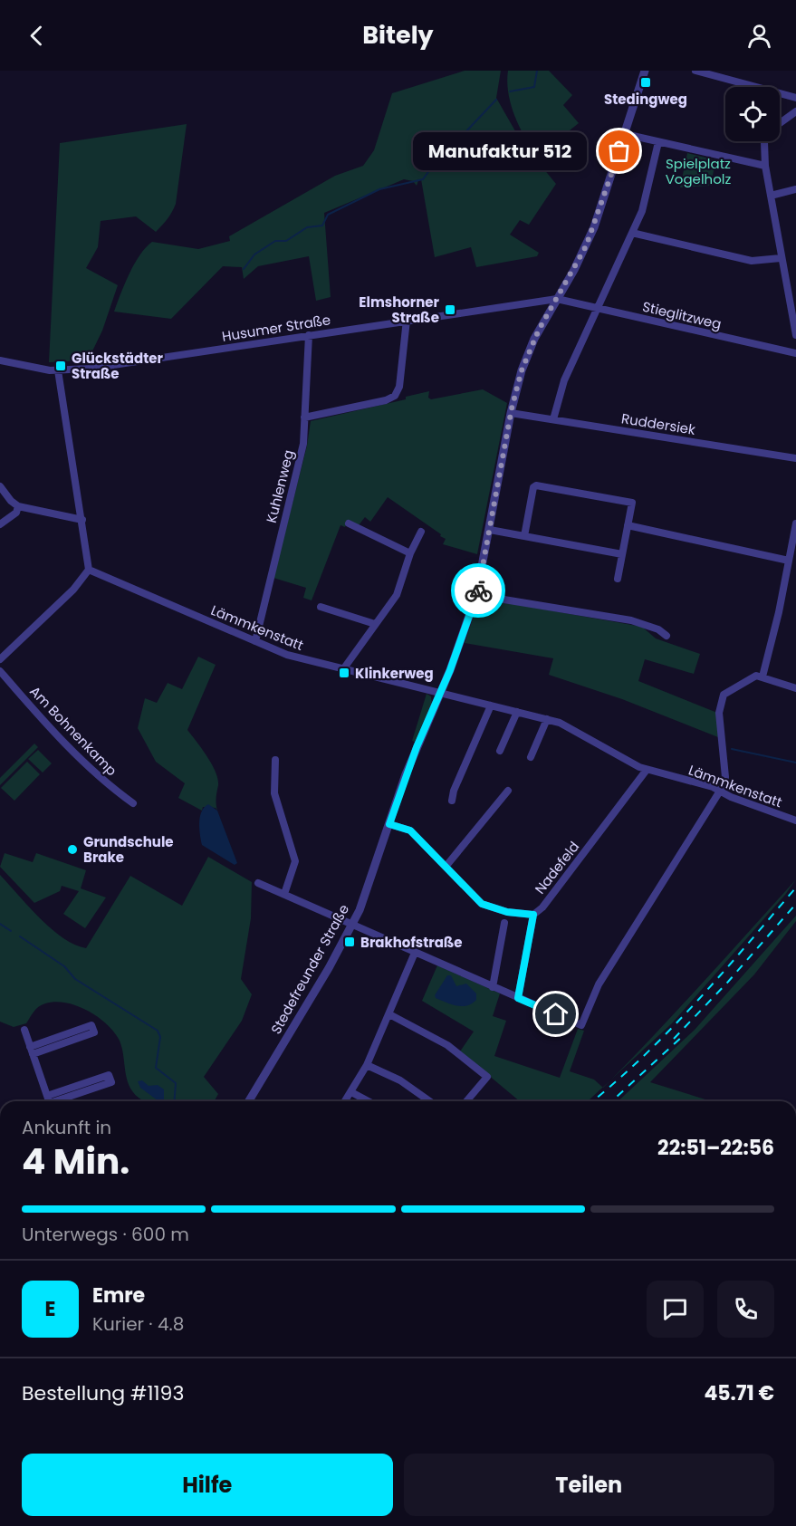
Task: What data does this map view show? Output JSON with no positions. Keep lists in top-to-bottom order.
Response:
{
  "streets": {
    "street": [
      "Stieglitzweg",
      "Husumer Straße",
      "Ruddersiek",
      "Kuhlenweg",
      "Lämmkenstatt",
      "Am Bohnenkamp",
      "Nadefeld",
      "Stedefreunder Straße"
    ]
  },
  "crossings": [
    ["Stieglitzweg", "Husumer Straße"],
    ["Stieglitzweg", "Stedefreunder Straße"],
    ["Husumer Straße", "Kuhlenweg"],
    ["Husumer Straße", "Stedefreunder Straße"],
    ["Ruddersiek", "Stedefreunder Straße"],
    ["Kuhlenweg", "Lämmkenstatt"],
    ["Lämmkenstatt", "Nadefeld"],
    ["Lämmkenstatt", "Stedefreunder Straße"]
  ],
  "parks": ["Spielplatz Vogelholz"],
  "places": {
    "transit": [
      "Stedingweg",
      "Elmshorner Straße",
      "Glückstädter Straße",
      "Klinkerweg",
      "Brakhofstraße"
    ],
    "other": ["Manufaktur 512", "Grundschule Brake"]
  },
  "page": {
    "header": "Bitely",
    "bubble": "Manufaktur 512",
    "heading": ["4 Min.", "Ankunft in", "22:51–22:56"],
    "panel": [
      "Emre",
      "Kurier · 4.8",
      "Bestellung #1193",
      "45.71 €"
    ],
    "bar": "Unterwegs · 600 m",
    "round": "E",
    "buttons": ["Hilfe", "Teilen"]
  }
}
